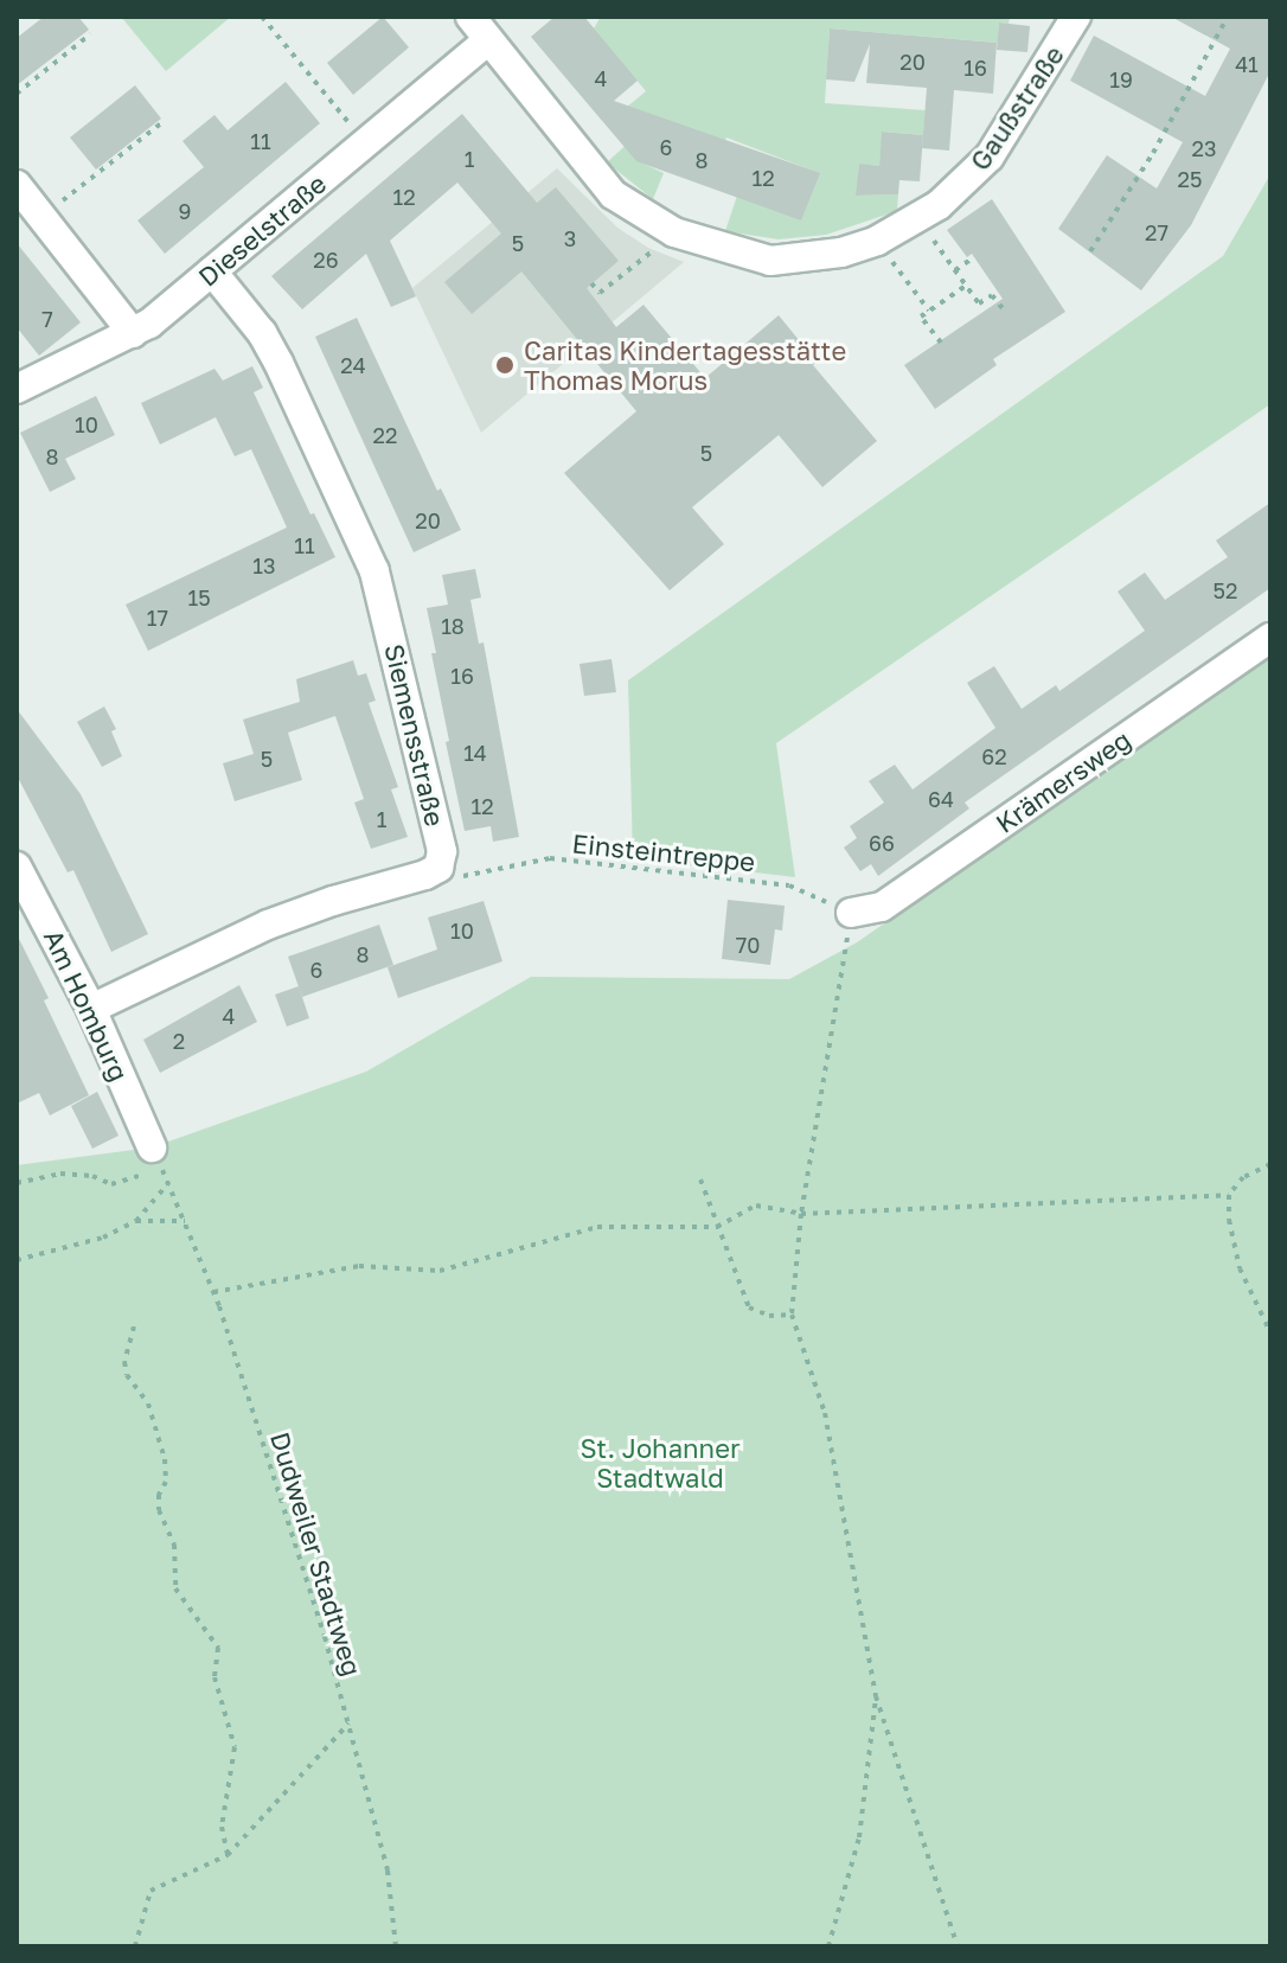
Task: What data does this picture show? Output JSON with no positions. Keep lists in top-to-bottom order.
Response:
{
  "streets": {
    "street": [
      "Gaußstraße",
      "Dieselstraße",
      "Siemensstraße",
      "Krämersweg",
      "Am Homburg"
    ],
    "path": ["Einsteintreppe", "Dudweiler Stadtweg"]
  },
  "crossings": [
    ["Gaußstraße", "Dieselstraße"],
    ["Dieselstraße", "Siemensstraße"],
    ["Siemensstraße", "Am Homburg"],
    ["Krämersweg", "Einsteintreppe"]
  ],
  "parks": ["St. Johanner Stadtwald"],
  "places": ["Caritas Kindertagesstätte Thomas Morus"],
  "house_numbers": [
    "20",
    "41",
    "16",
    "4",
    "19",
    "11",
    "6",
    "23",
    "1",
    "8",
    "12",
    "25",
    "12",
    "9",
    "27",
    "3",
    "5",
    "26",
    "7",
    "24",
    "10",
    "22",
    "5",
    "8",
    "20",
    "11",
    "13",
    "52",
    "15",
    "17",
    "18",
    "16",
    "14",
    "62",
    "5",
    "64",
    "12",
    "1",
    "66",
    "10",
    "70",
    "8",
    "6",
    "4",
    "2"
  ]
}
